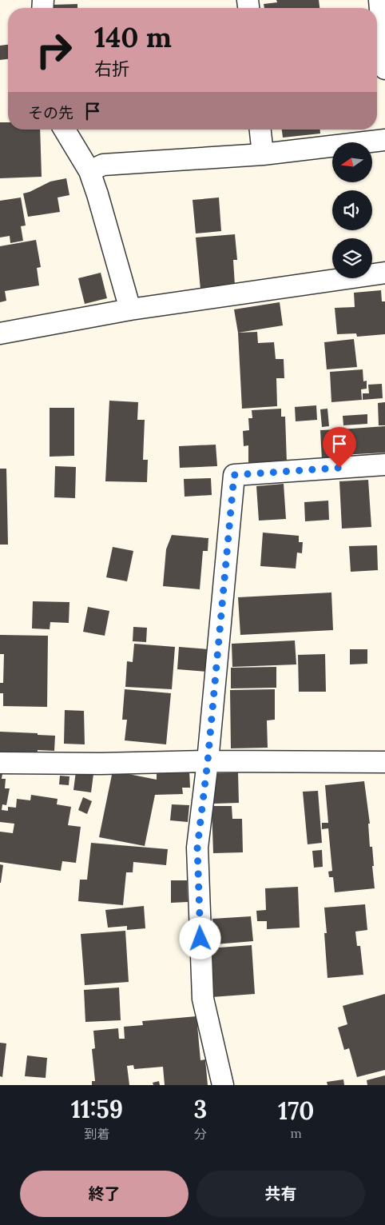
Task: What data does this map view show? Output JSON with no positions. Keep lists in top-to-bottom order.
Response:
{
  "north": "left",
  "page": {
    "turn": ["140 m", "右折"],
    "then": "その先",
    "eta": [
      "11:59",
      "到着",
      "3",
      "分",
      "170",
      "m"
    ],
    "buttons": ["終了", "共有"]
  }
}
